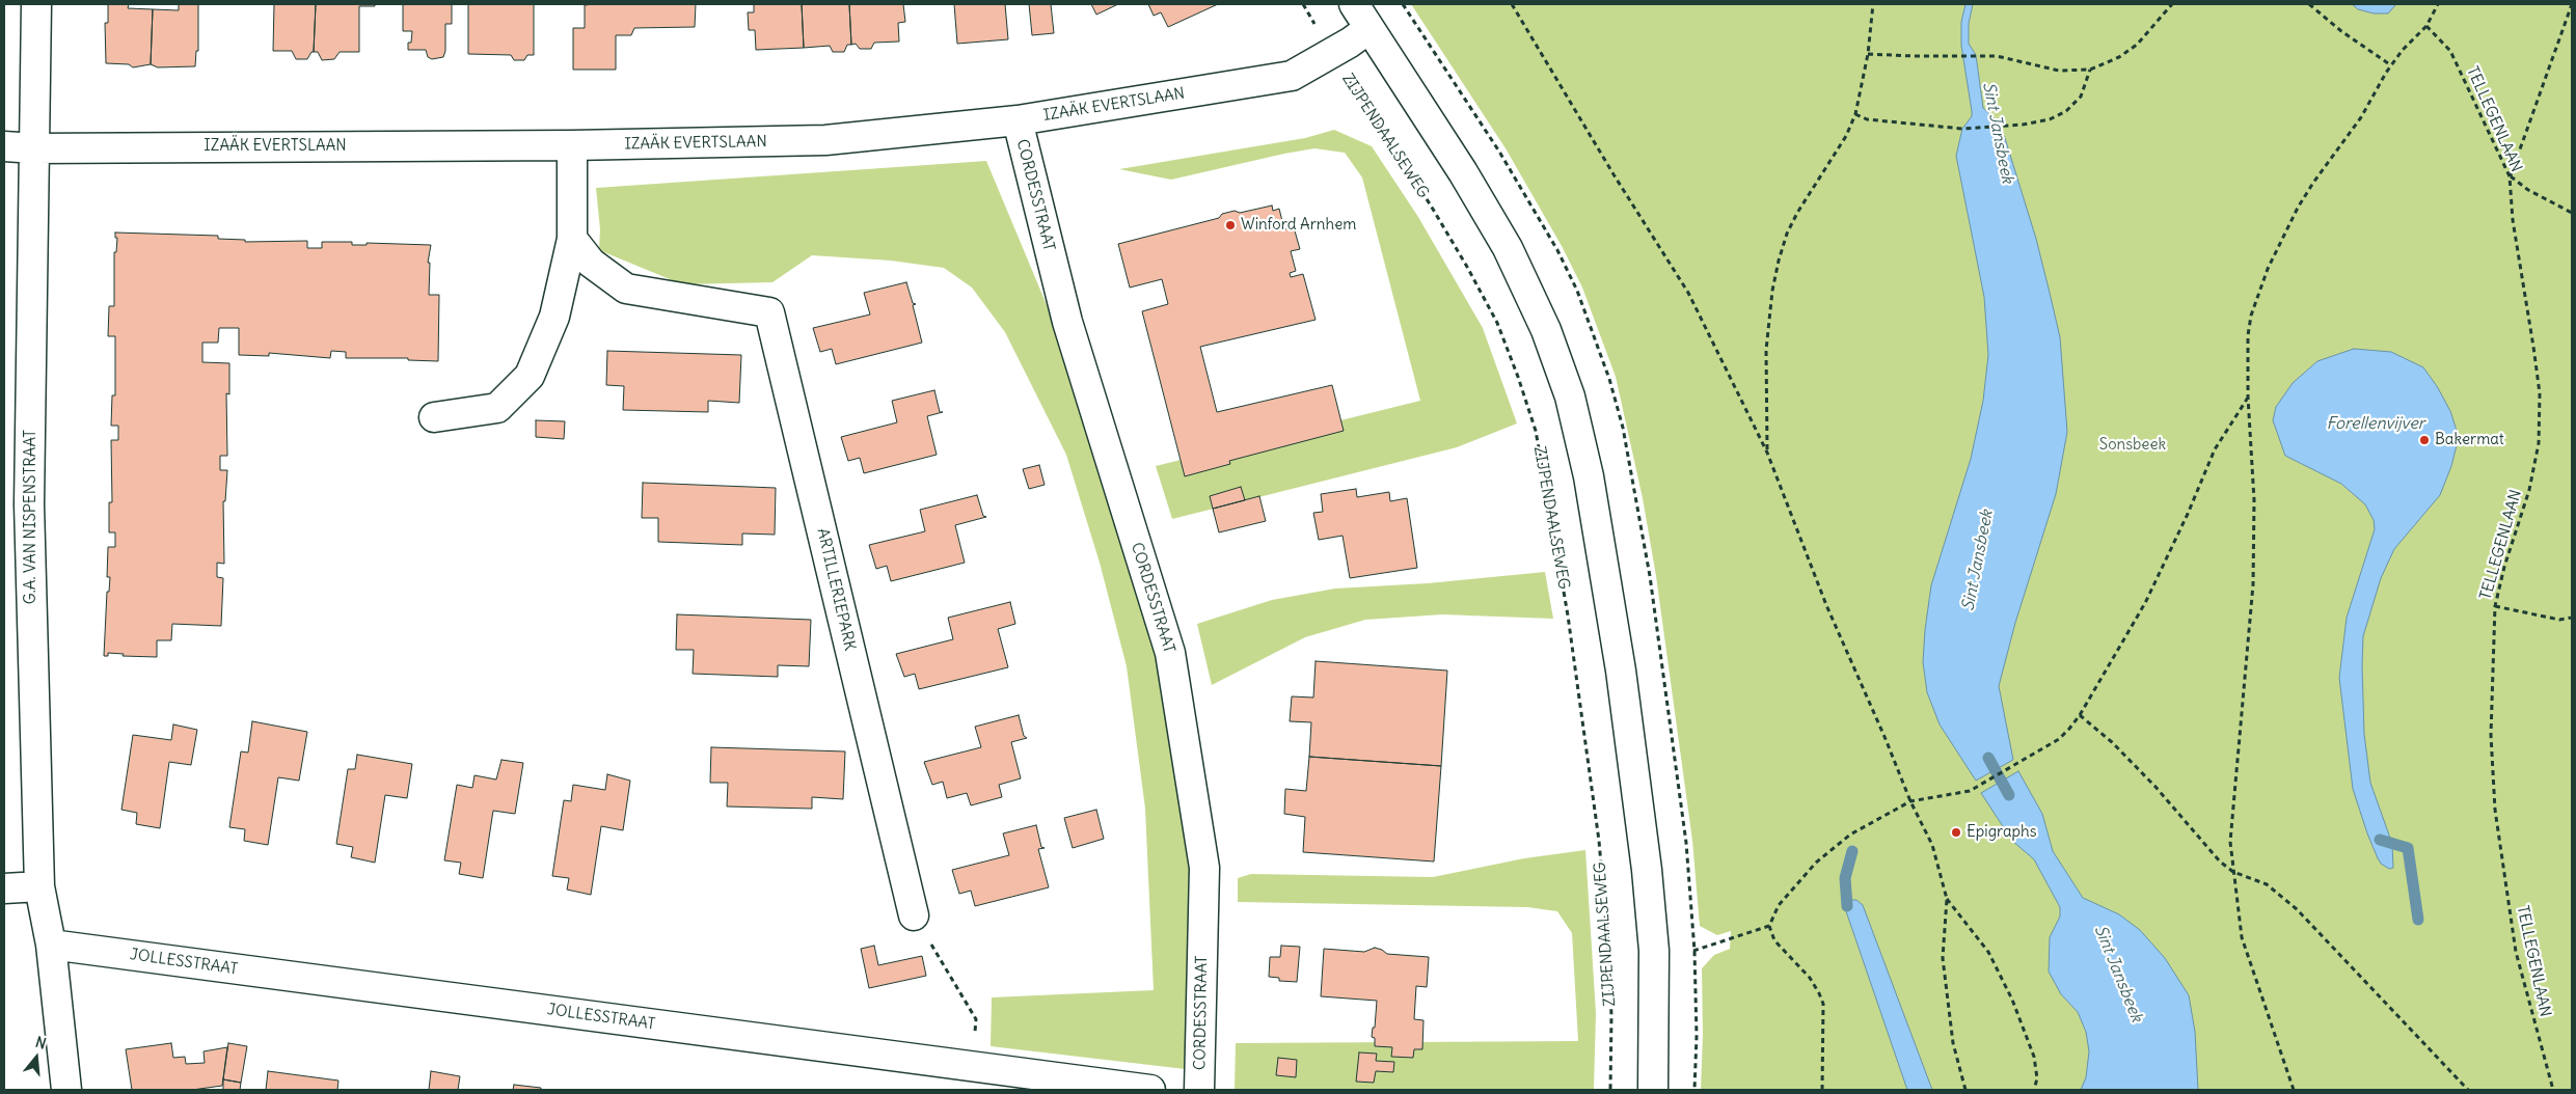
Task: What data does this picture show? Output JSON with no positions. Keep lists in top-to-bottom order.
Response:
{
  "streets": {
    "street": [
      "IZAÄK EVERTSLAAN",
      "CORDESSTRAAT",
      "G.A. VAN NISPENSTRAAT",
      "ARTILLERIEPARK",
      "JOLLESSTRAAT"
    ],
    "path": ["TELLEGENLAAN", "ZIJPENDAALSEWEG"]
  },
  "crossings": [
    ["IZAÄK EVERTSLAAN", "ZIJPENDAALSEWEG"],
    ["IZAÄK EVERTSLAAN", "CORDESSTRAAT"],
    ["IZAÄK EVERTSLAAN", "G.A. VAN NISPENSTRAAT"],
    ["G.A. VAN NISPENSTRAAT", "JOLLESSTRAAT"]
  ],
  "water": ["Sint Jansbeek", "Forellenvijver"],
  "parks": ["Sonsbeek"],
  "places": ["Winford Arnhem", "Bakermat", "Epigraphs"],
  "north": "top"
}
